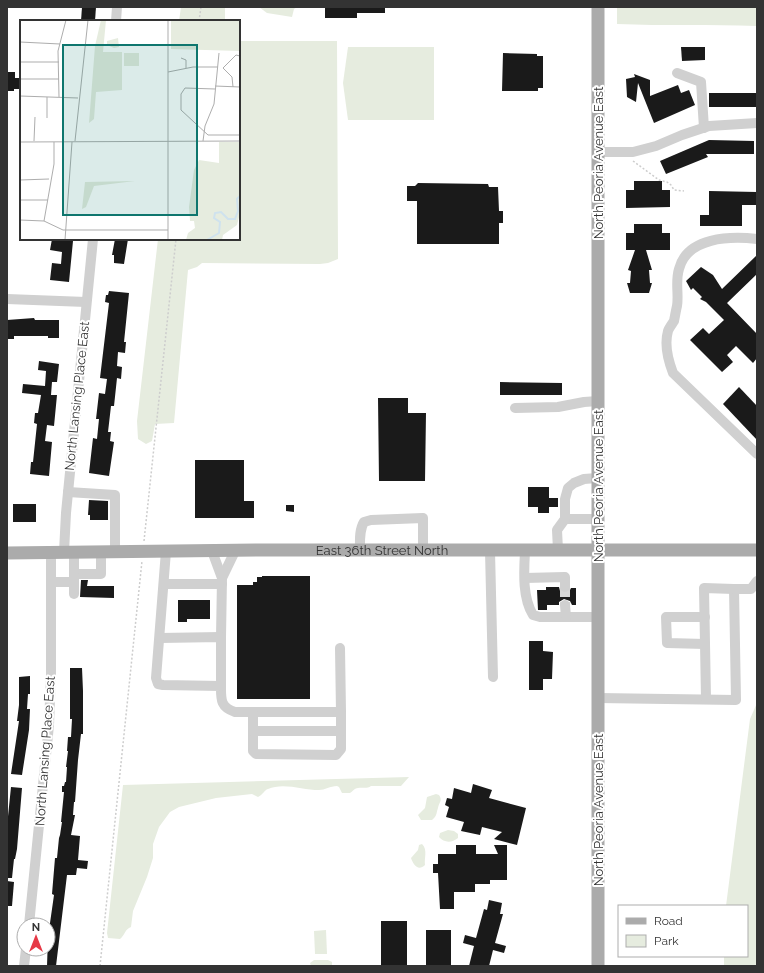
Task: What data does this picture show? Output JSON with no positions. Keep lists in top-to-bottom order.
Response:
{
  "streets": {
    "main road": ["North Peoria Avenue East", "East 36th Street North"],
    "street": ["North Lansing Place East"]
  },
  "crossings": [
    ["North Peoria Avenue East", "East 36th Street North"],
    ["North Lansing Place East", "East 36th Street North"]
  ],
  "legend": ["Road", "Park"],
  "north": "top"
}
